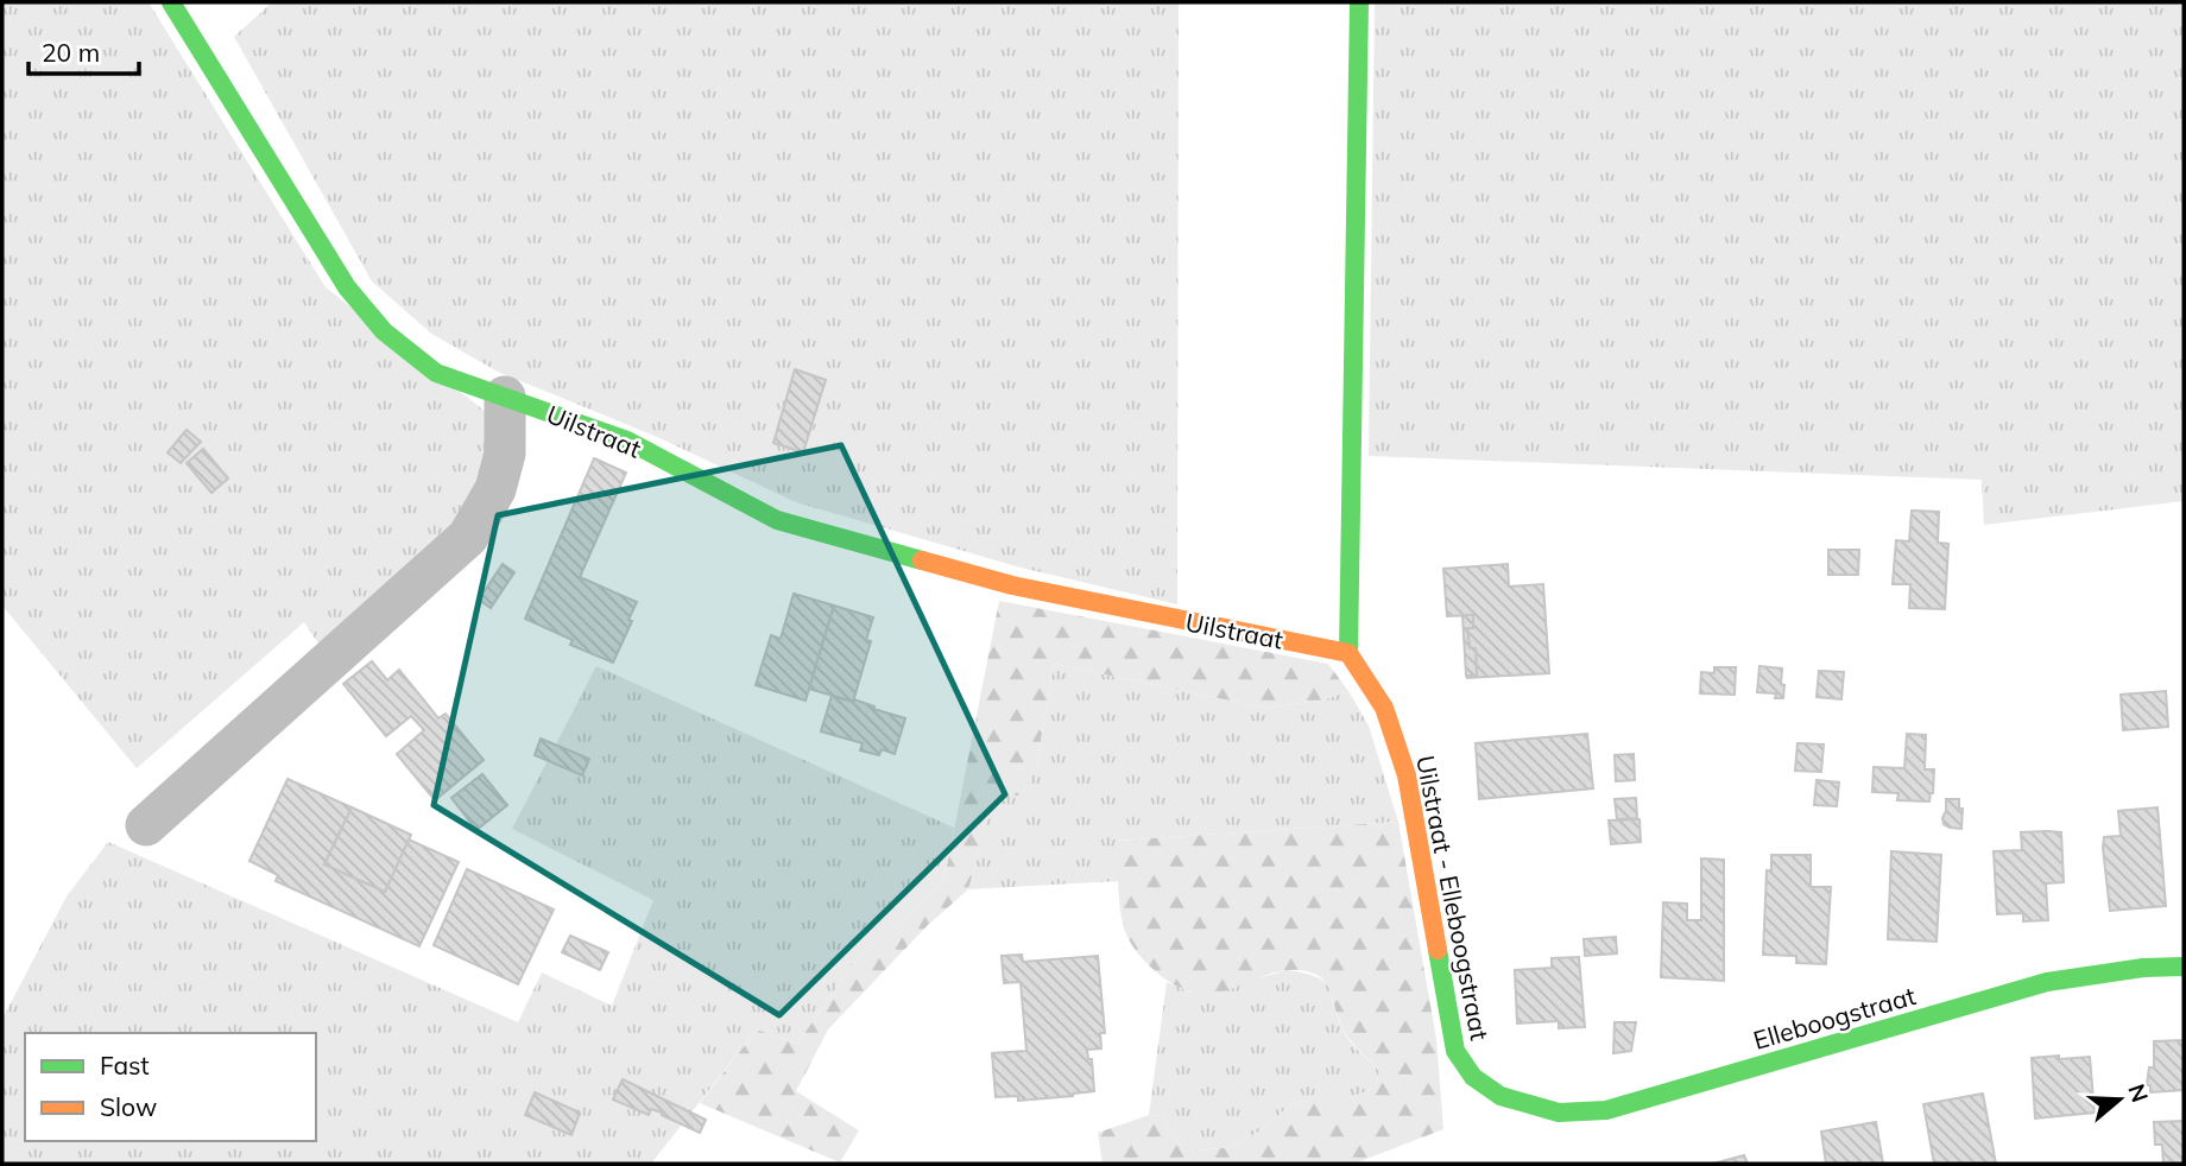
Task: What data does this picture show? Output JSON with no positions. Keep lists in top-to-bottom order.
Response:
{
  "streets": {
    "street": ["Uilstraat", "Uilstraat - Elleboogstraat", "Elleboogstraat"]
  },
  "crossings": [
    ["Uilstraat", "Uilstraat - Elleboogstraat"],
    ["Uilstraat - Elleboogstraat", "Elleboogstraat"]
  ],
  "legend": ["Fast", "Slow"],
  "scale_bar": "20 m",
  "north": "right"
}
